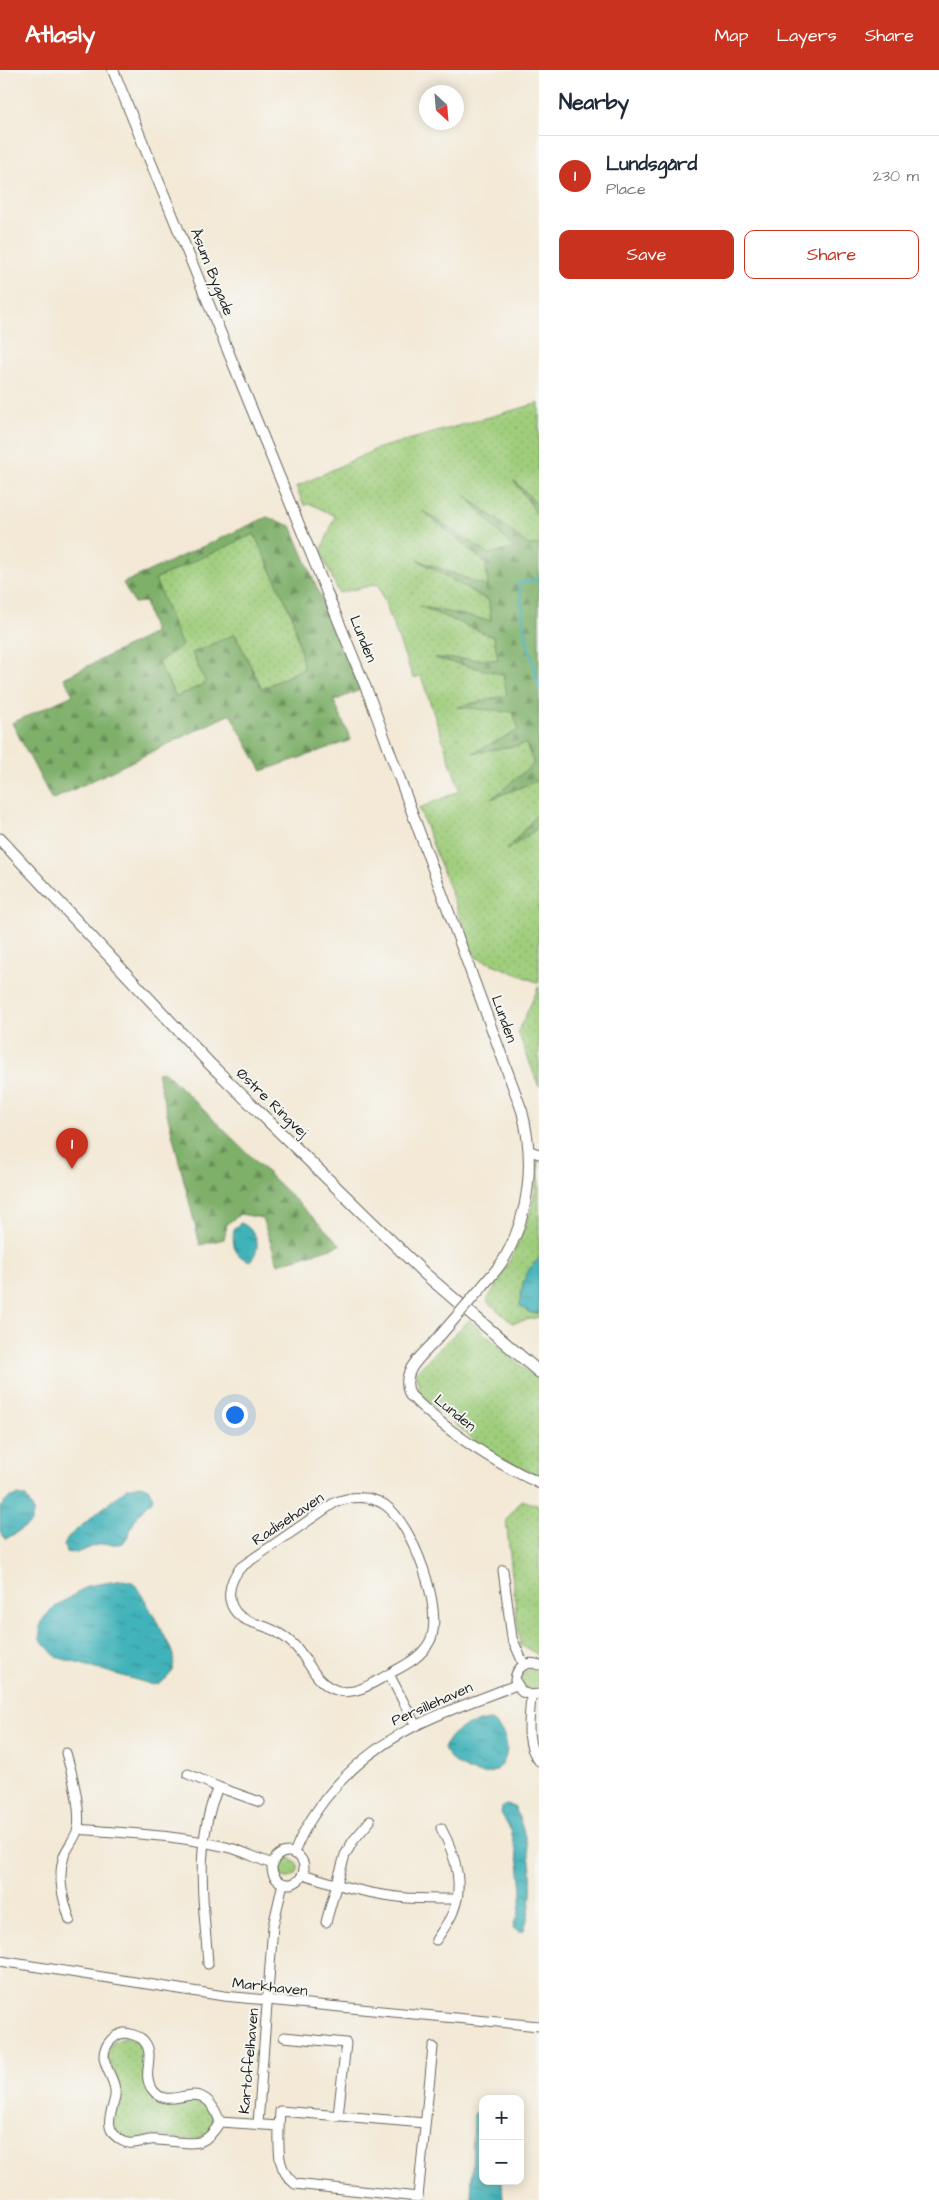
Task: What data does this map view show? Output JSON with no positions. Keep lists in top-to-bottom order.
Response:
{
  "streets": {
    "main road": ["Østre Ringvej"],
    "street": [
      "Åsum Bygade",
      "Lunden",
      "Radisehaven",
      "Persillehaven",
      "Markhaven",
      "Kartoffelhaven"
    ]
  },
  "crossings": [
    ["Åsum Bygade", "Lunden"],
    ["Markhaven", "Kartoffelhaven"]
  ],
  "north": "bottom right",
  "page": {
    "header": "Atlasly",
    "nav": ["Map", "Layers", "Share"],
    "heading": "Nearby",
    "list": [
      {
        "mark": "1",
        "name": "Lundsgård",
        "note": "Place",
        "value": "230 m"
      }
    ],
    "buttons": ["Save", "Share"],
    "pins": "1",
    "map_buttons": ["+", "−"]
  }
}
